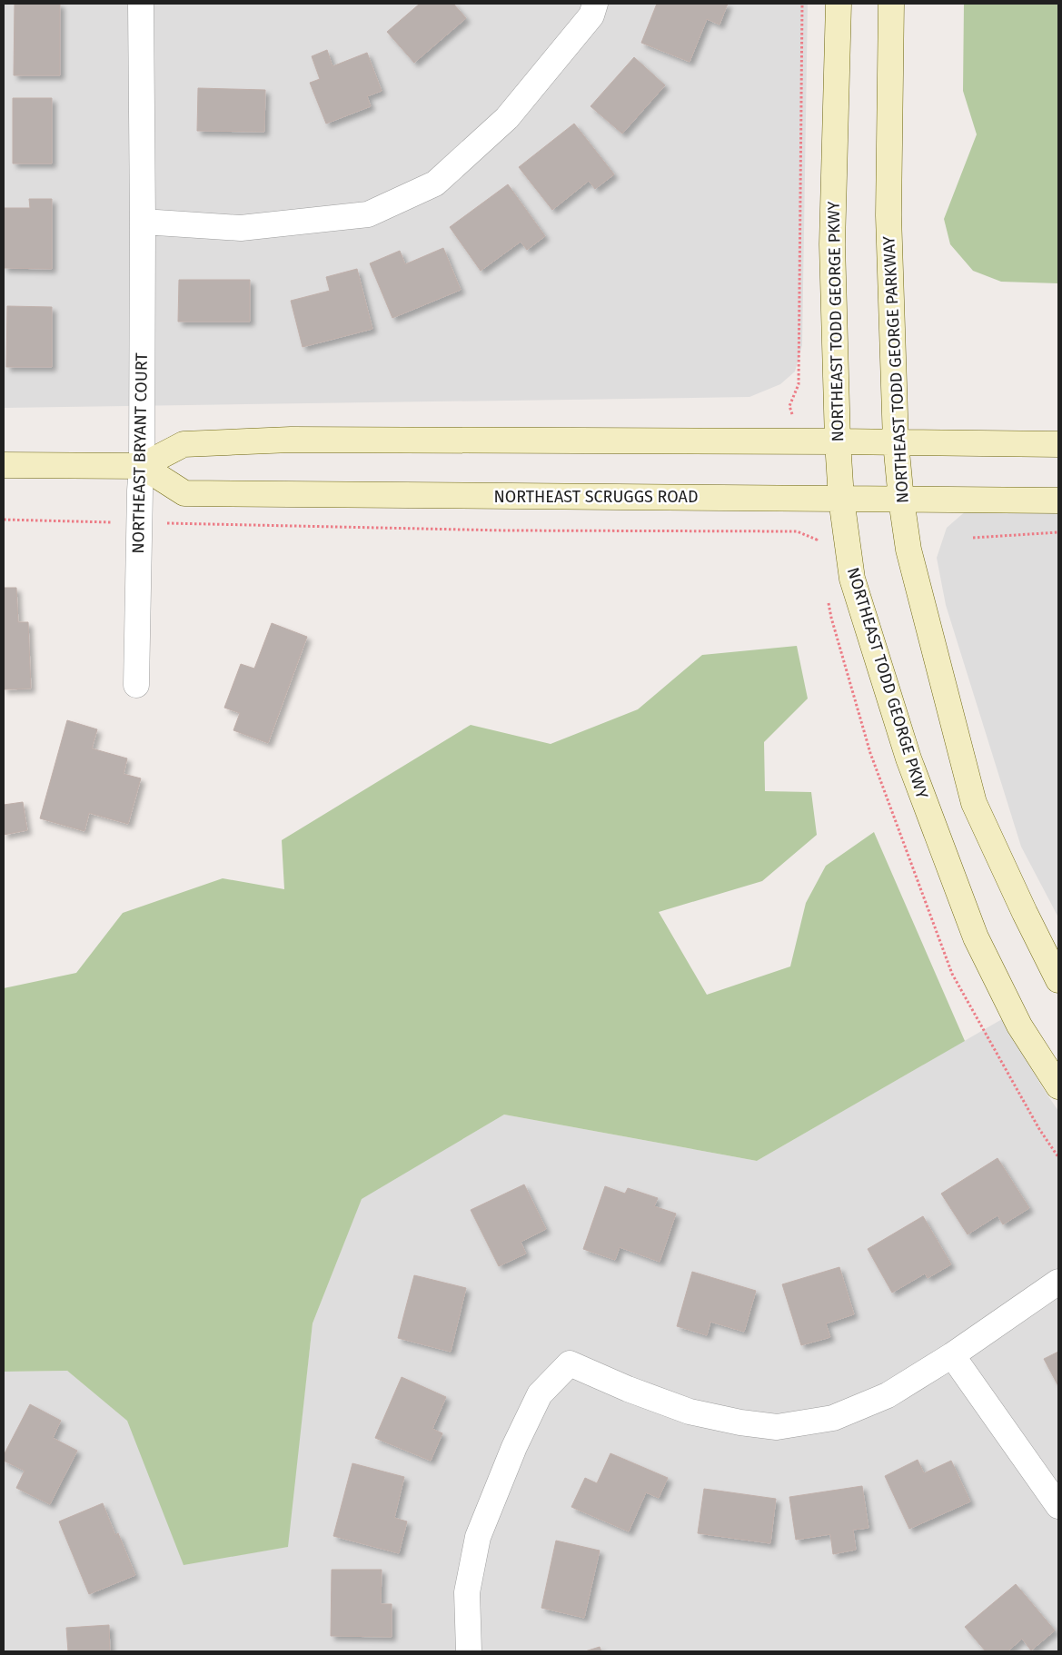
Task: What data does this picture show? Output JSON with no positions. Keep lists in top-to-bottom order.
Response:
{
  "streets": {
    "main road": ["NORTHEAST TODD GEORGE PKWY", "NORTHEAST TODD GEORGE PARKWAY", "NORTHEAST SCRUGGS ROAD"],
    "street": ["NORTHEAST BRYANT COURT"]
  },
  "crossings": [
    ["NORTHEAST TODD GEORGE PKWY", "NORTHEAST SCRUGGS ROAD"],
    ["NORTHEAST TODD GEORGE PARKWAY", "NORTHEAST SCRUGGS ROAD"],
    ["NORTHEAST BRYANT COURT", "NORTHEAST SCRUGGS ROAD"]
  ]
}
